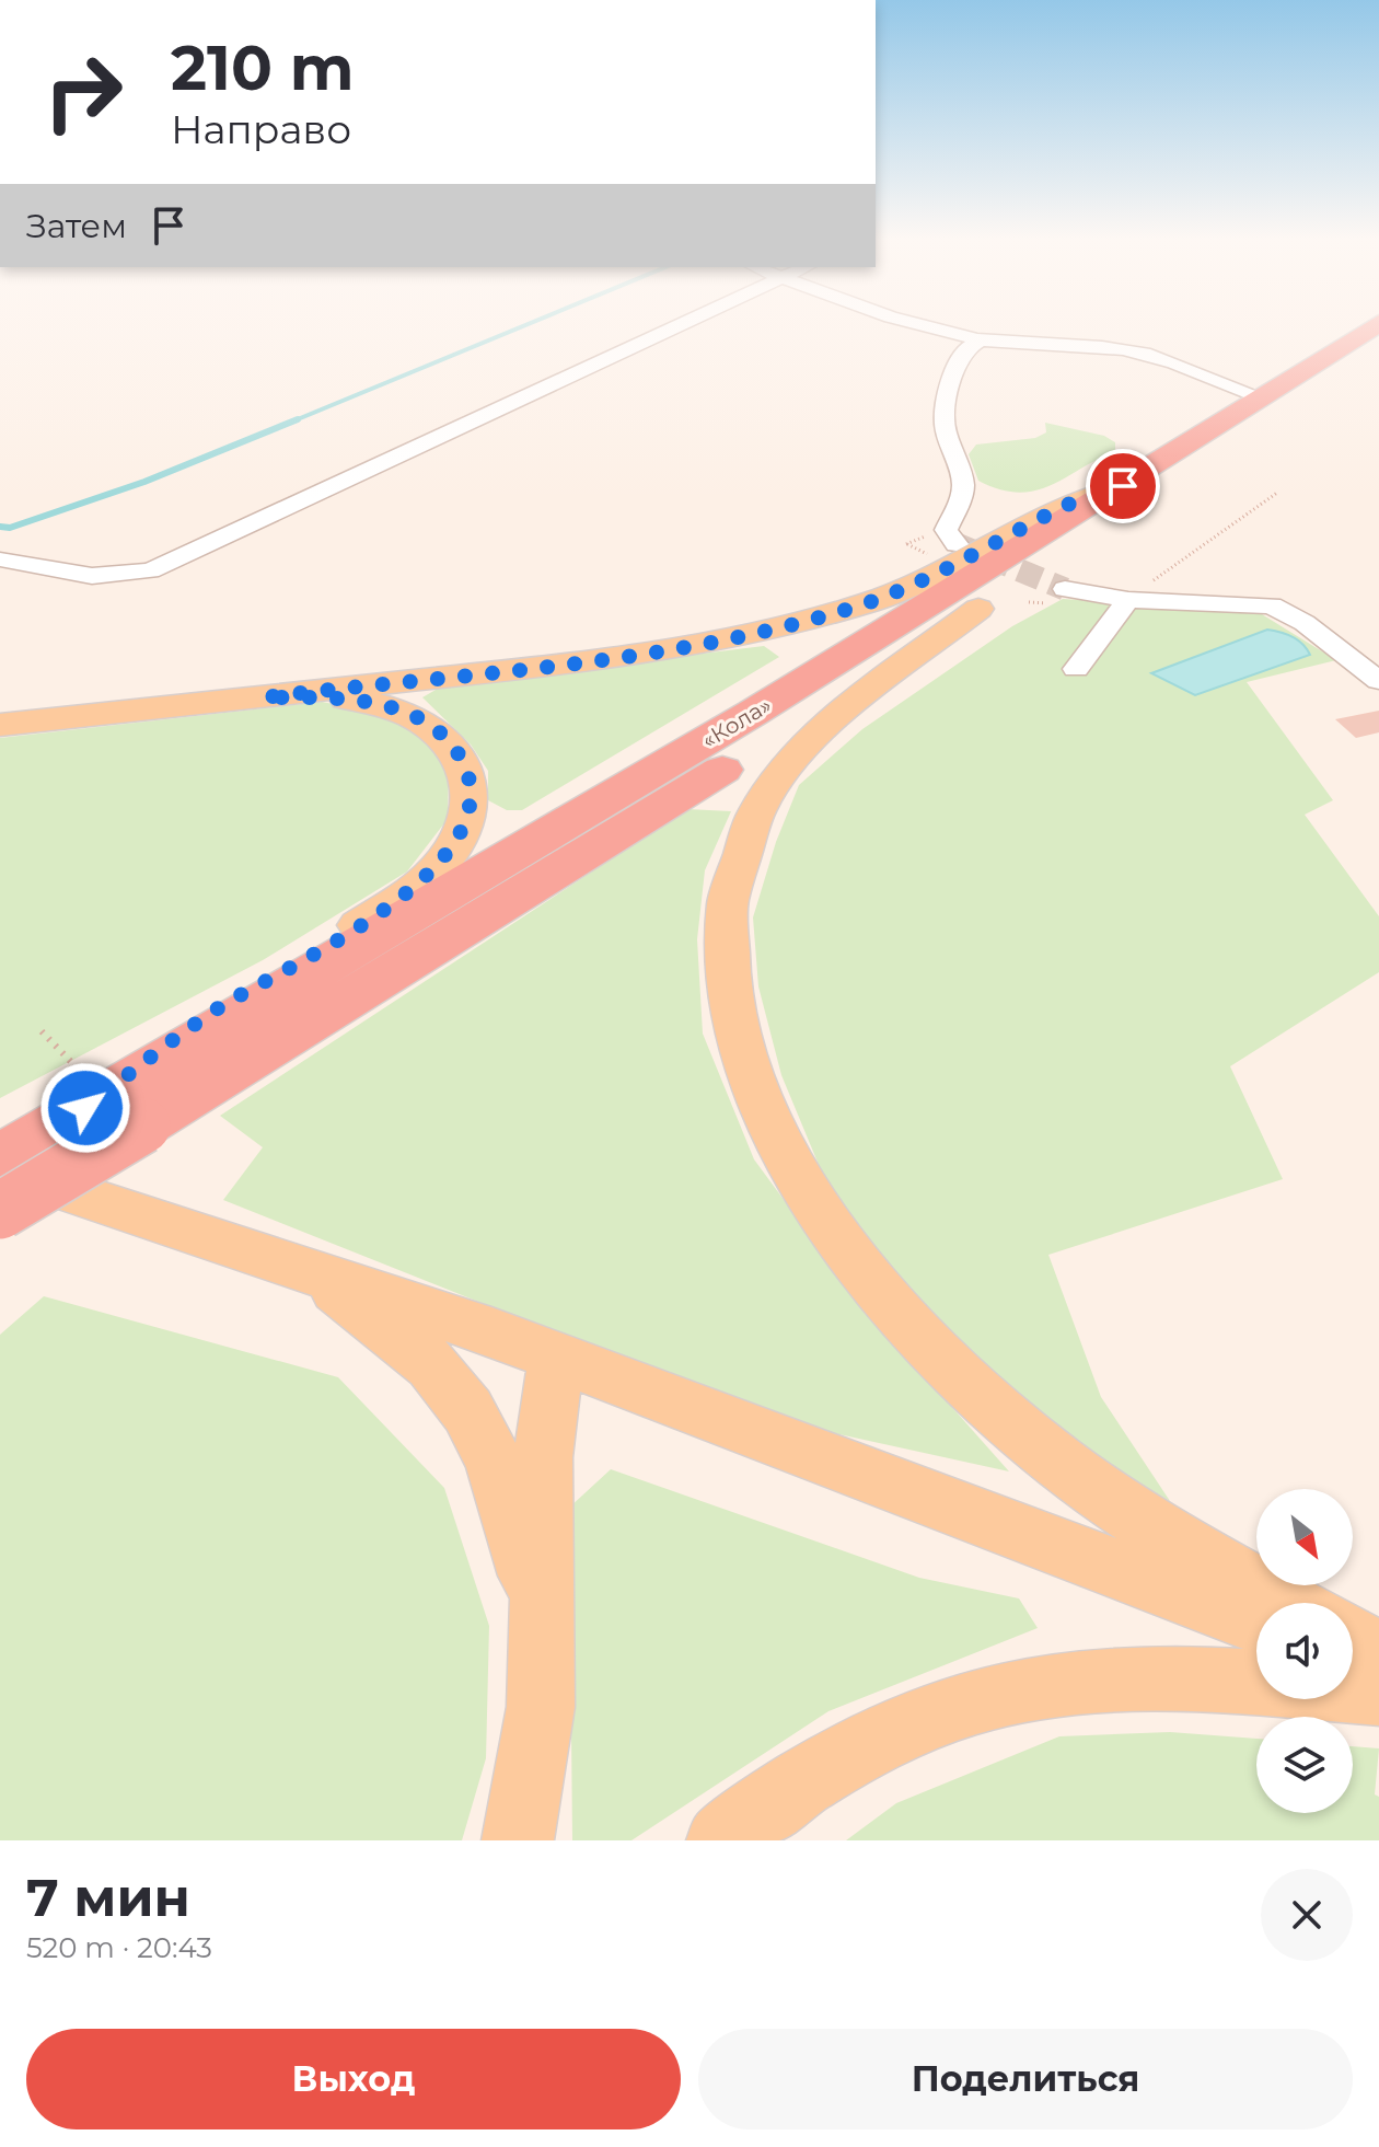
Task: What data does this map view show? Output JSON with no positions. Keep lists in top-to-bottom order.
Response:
{
  "streets": {
    "highway": ["«Кола»"]
  },
  "north": "bottom right",
  "page": {
    "turn": ["210 m", "Направо"],
    "then": "Затем",
    "heading": ["7 мин", "520 m · 20:43"],
    "buttons": ["Выход", "Поделиться"]
  }
}
